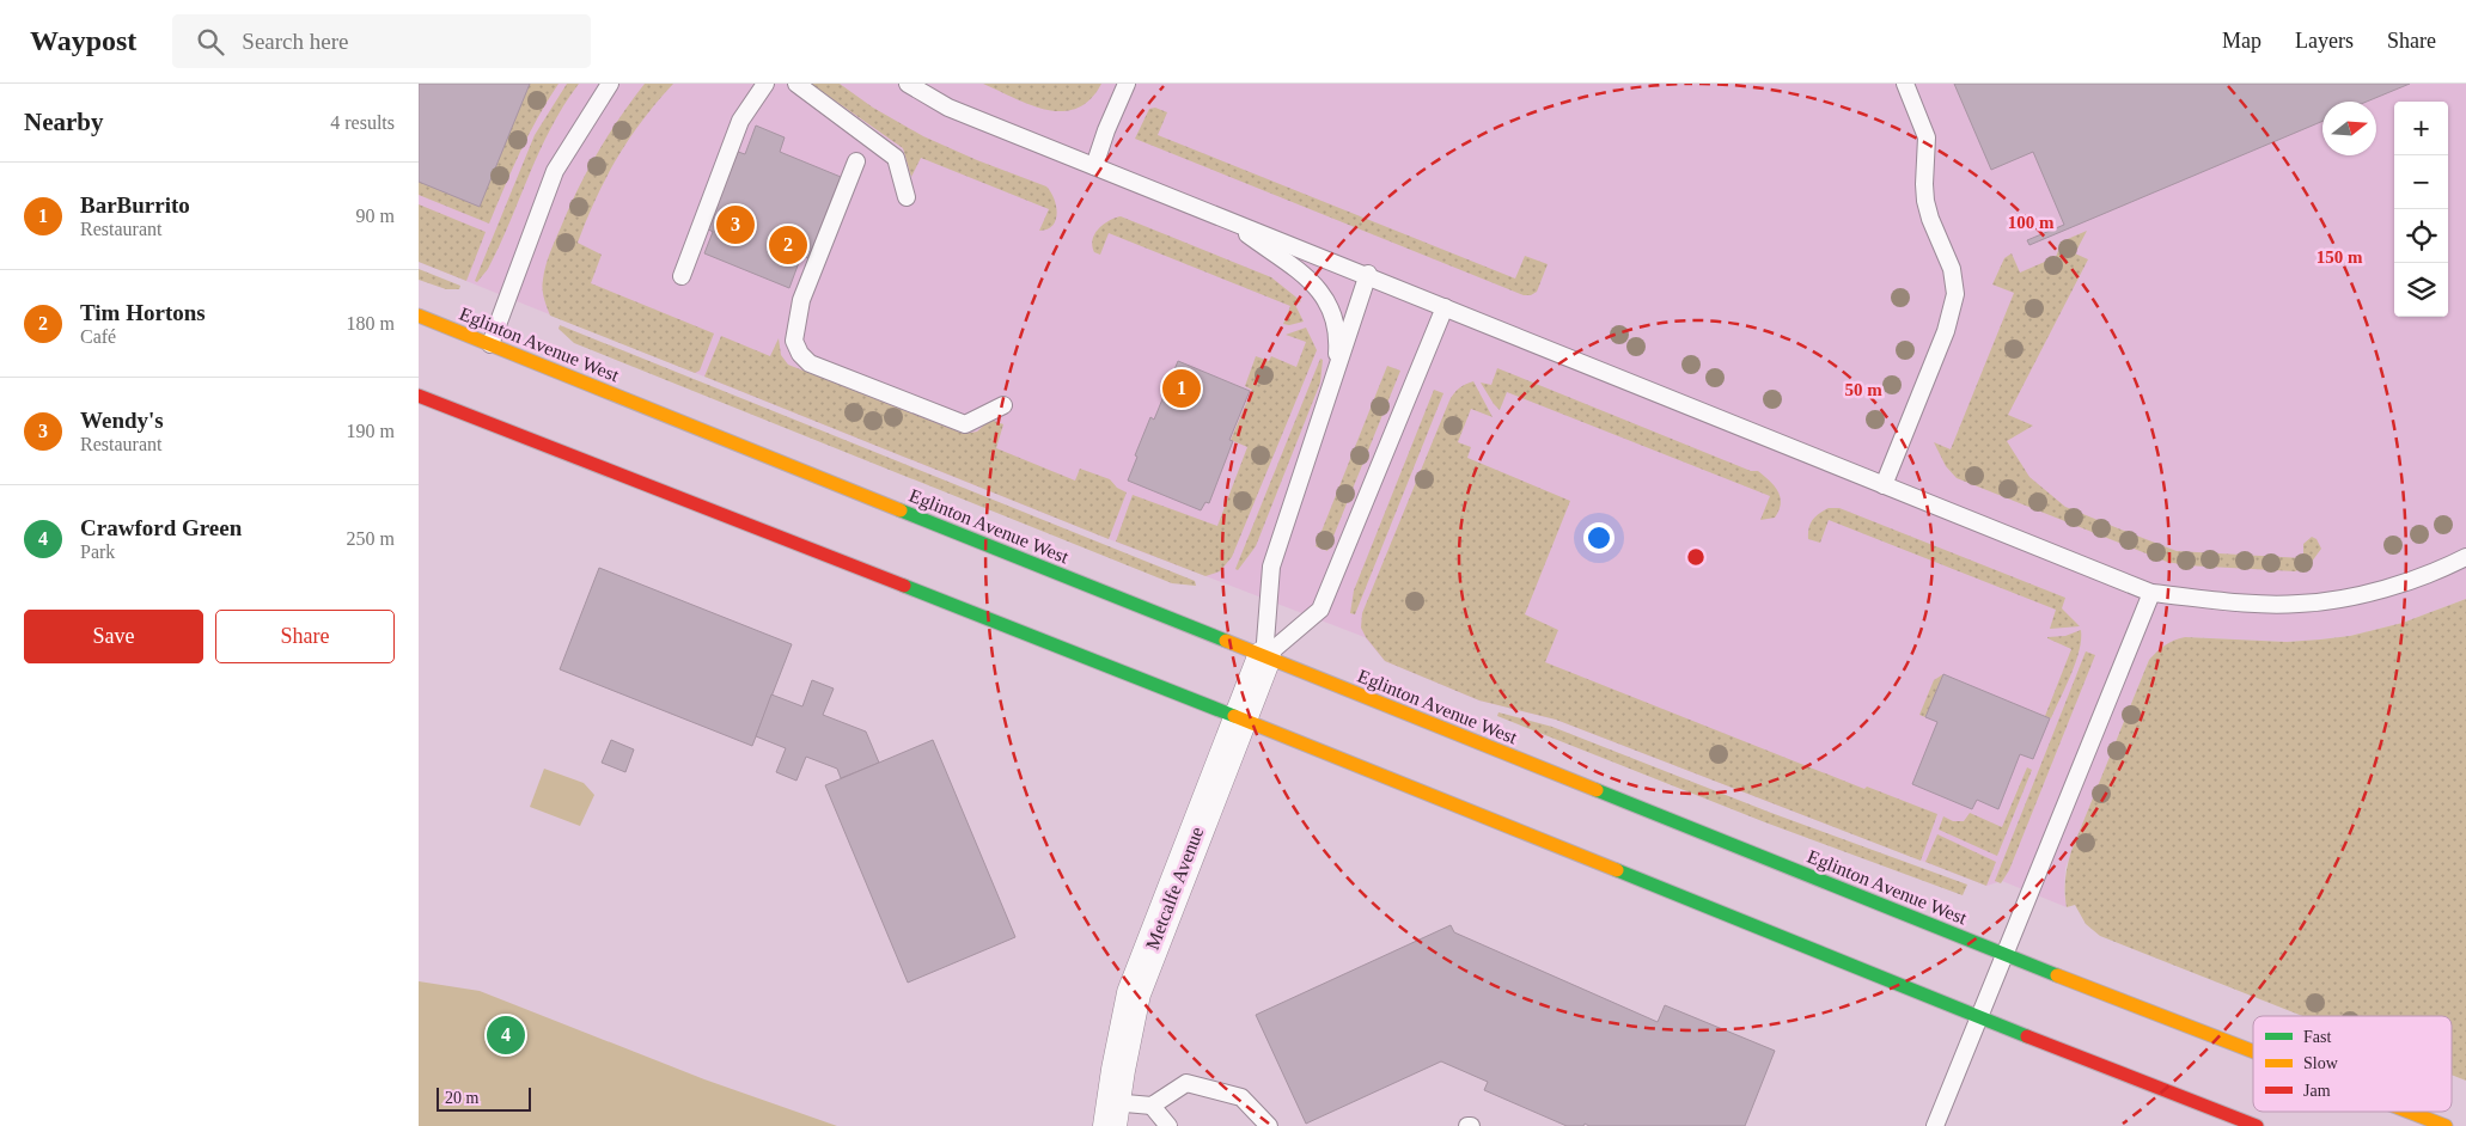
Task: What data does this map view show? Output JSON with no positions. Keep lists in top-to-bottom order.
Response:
{
  "streets": {
    "main road": ["Eglinton Avenue West"],
    "street": ["Metcalfe Avenue"]
  },
  "crossings": [
    ["Eglinton Avenue West", "Metcalfe Avenue"]
  ],
  "legend": ["Fast", "Slow", "Jam"],
  "scale_bar": "20 m",
  "north": "right",
  "page": {
    "header": "Waypost",
    "search": "Search here",
    "nav": ["Map", "Layers", "Share"],
    "heading": ["Nearby", "4 results"],
    "map_buttons": ["+", "−"],
    "list": [
      {
        "mark": "1",
        "name": "BarBurrito",
        "note": "Restaurant",
        "value": "90 m"
      },
      {
        "mark": "2",
        "name": "Tim Hortons",
        "note": "Café",
        "value": "180 m"
      },
      {
        "mark": "3",
        "name": "Wendy's",
        "note": "Restaurant",
        "value": "190 m"
      },
      {
        "mark": "4",
        "name": "Crawford Green",
        "note": "Park",
        "value": "250 m"
      }
    ],
    "pins": [
      "3",
      "2",
      "1",
      "4"
    ],
    "buttons": ["Save", "Share"],
    "scale": "20 m"
  },
  "rings": ["100 m", "150 m", "50 m"]
}
